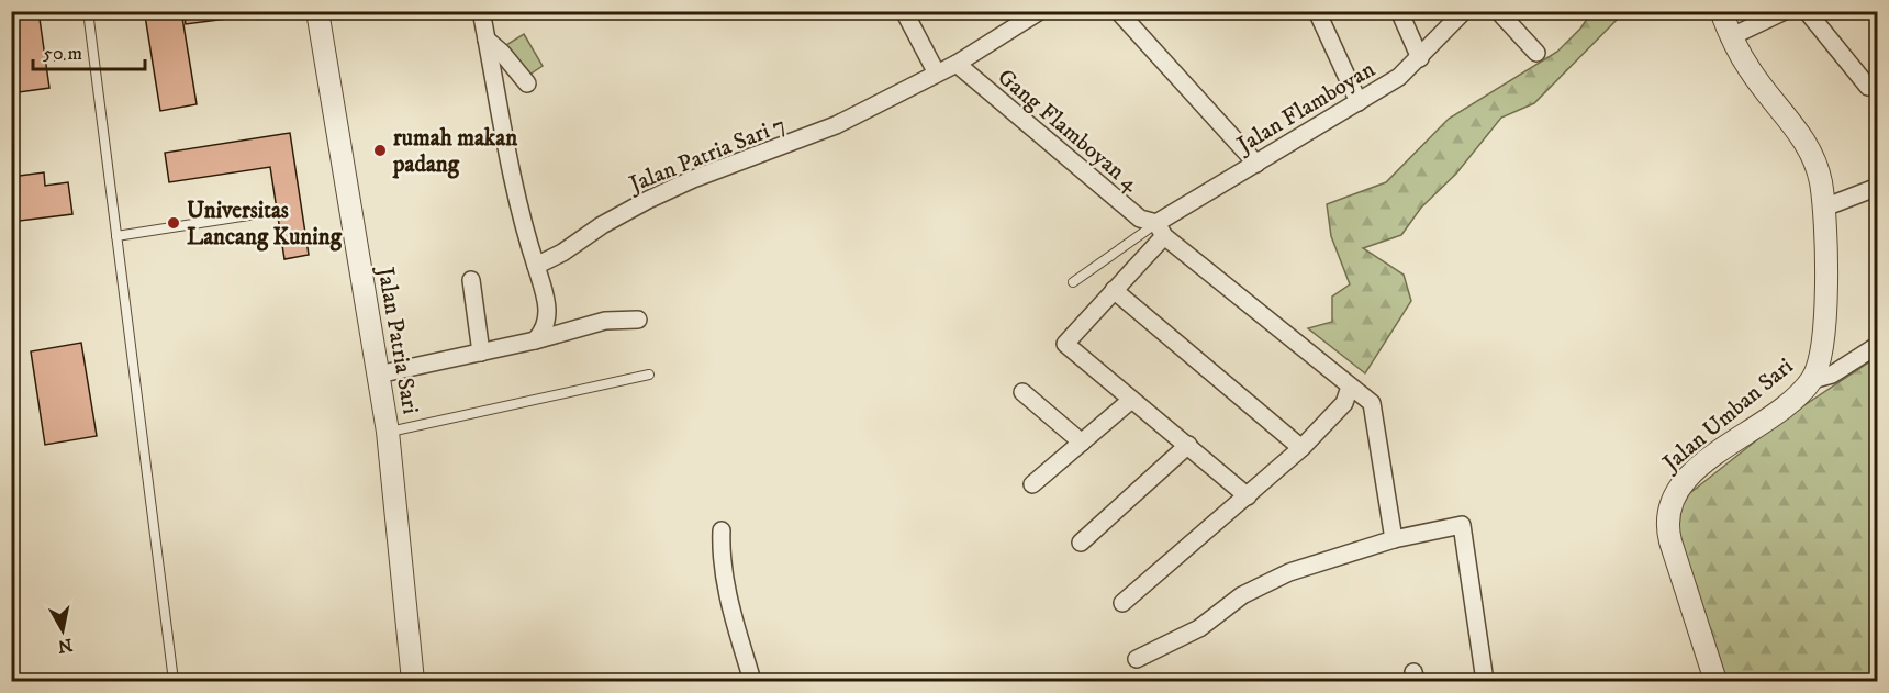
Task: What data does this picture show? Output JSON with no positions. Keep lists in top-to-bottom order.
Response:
{
  "streets": {
    "street": [
      "Jalan Flamboyan",
      "Gang Flamboyan 4",
      "Jalan Patria Sari 7",
      "Jalan Patria Sari",
      "Jalan Umban Sari"
    ]
  },
  "crossings": [
    ["Jalan Flamboyan", "Gang Flamboyan 4"],
    ["Gang Flamboyan 4", "Jalan Patria Sari 7"]
  ],
  "places": ["rumah makan padang", "Universitas Lancang Kuning"],
  "scale_bar": "50 m",
  "north": "bottom"
}
